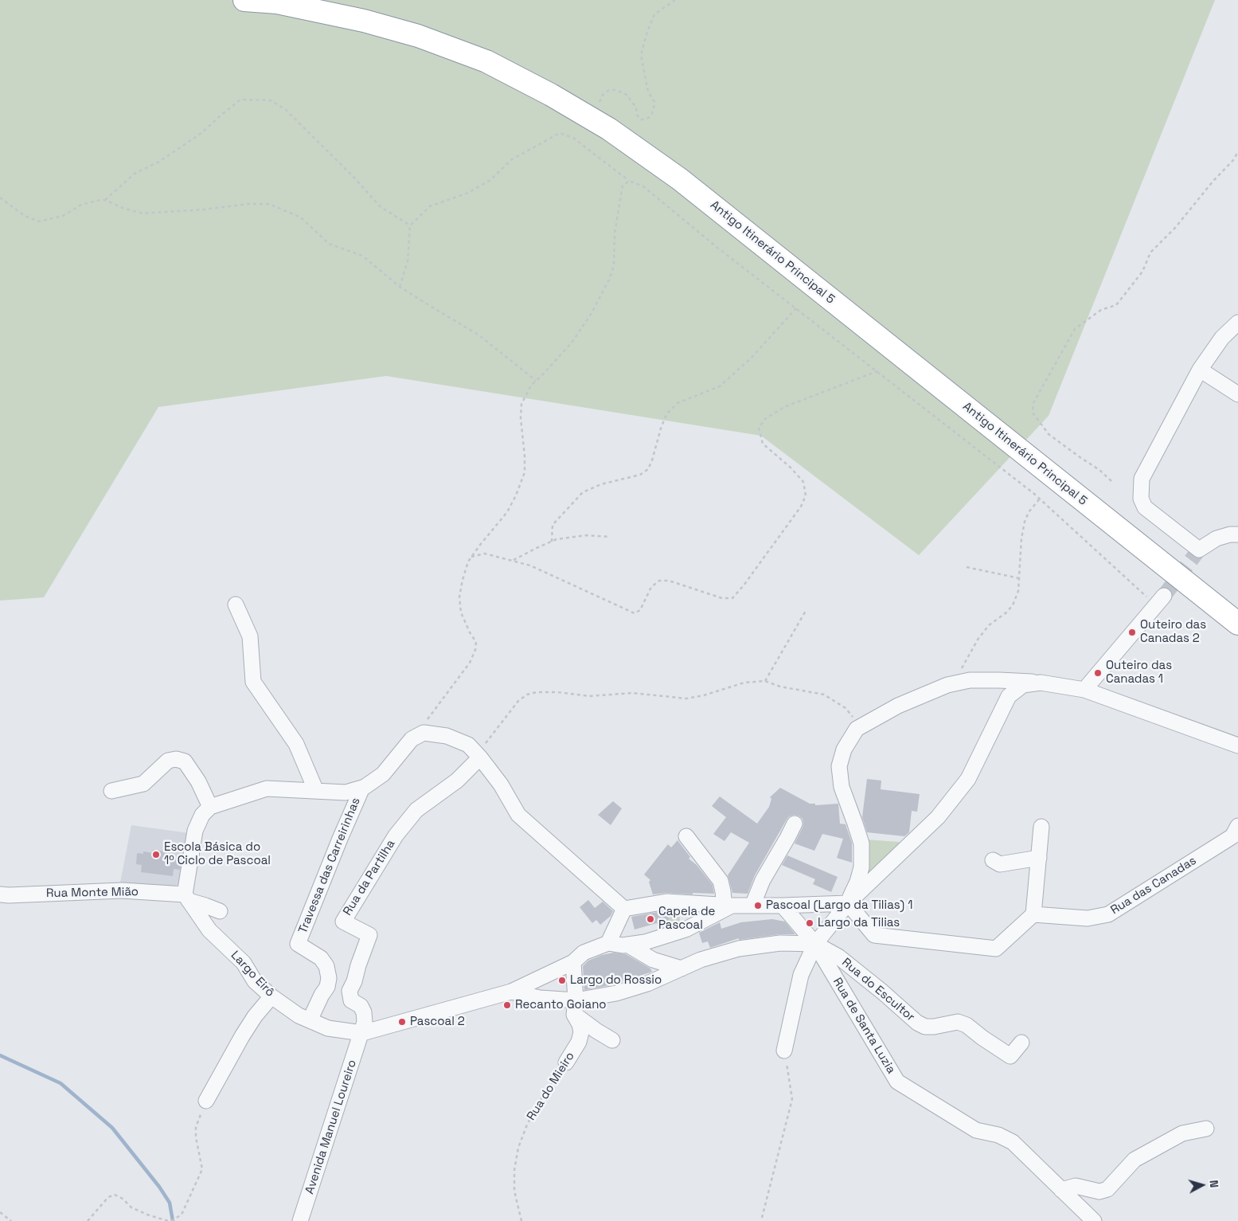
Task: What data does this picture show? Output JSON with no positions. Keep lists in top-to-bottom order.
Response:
{
  "streets": {
    "highway": ["Antigo Itinerário Principal 5"],
    "street": [
      "Travessa das Carreirinhas",
      "Rua da Partilha",
      "Rua das Canadas",
      "Rua Monte Mião",
      "Largo Eirô",
      "Rua do Escultor",
      "Rua de Santa Luzia",
      "Rua do Mieiro",
      "Avenida Manuel Loureiro"
    ]
  },
  "crossings": [
    ["Travessa das Carreirinhas", "Largo Eirô"],
    ["Rua da Partilha", "Largo Eirô"],
    ["Rua da Partilha", "Avenida Manuel Loureiro"],
    ["Rua Monte Mião", "Largo Eirô"],
    ["Largo Eirô", "Avenida Manuel Loureiro"],
    ["Rua do Escultor", "Rua de Santa Luzia"]
  ],
  "places": [
    "Outeiro das Canadas 2",
    "Outeiro das Canadas 1",
    "Escola Básica do 1º Ciclo de Pascoal",
    "Pascoal (Largo da Tilias) 1",
    "Capela de Pascoal",
    "Largo da Tilias",
    "Largo do Rossio",
    "Recanto Goiano",
    "Pascoal 2"
  ],
  "north": "right"
}
